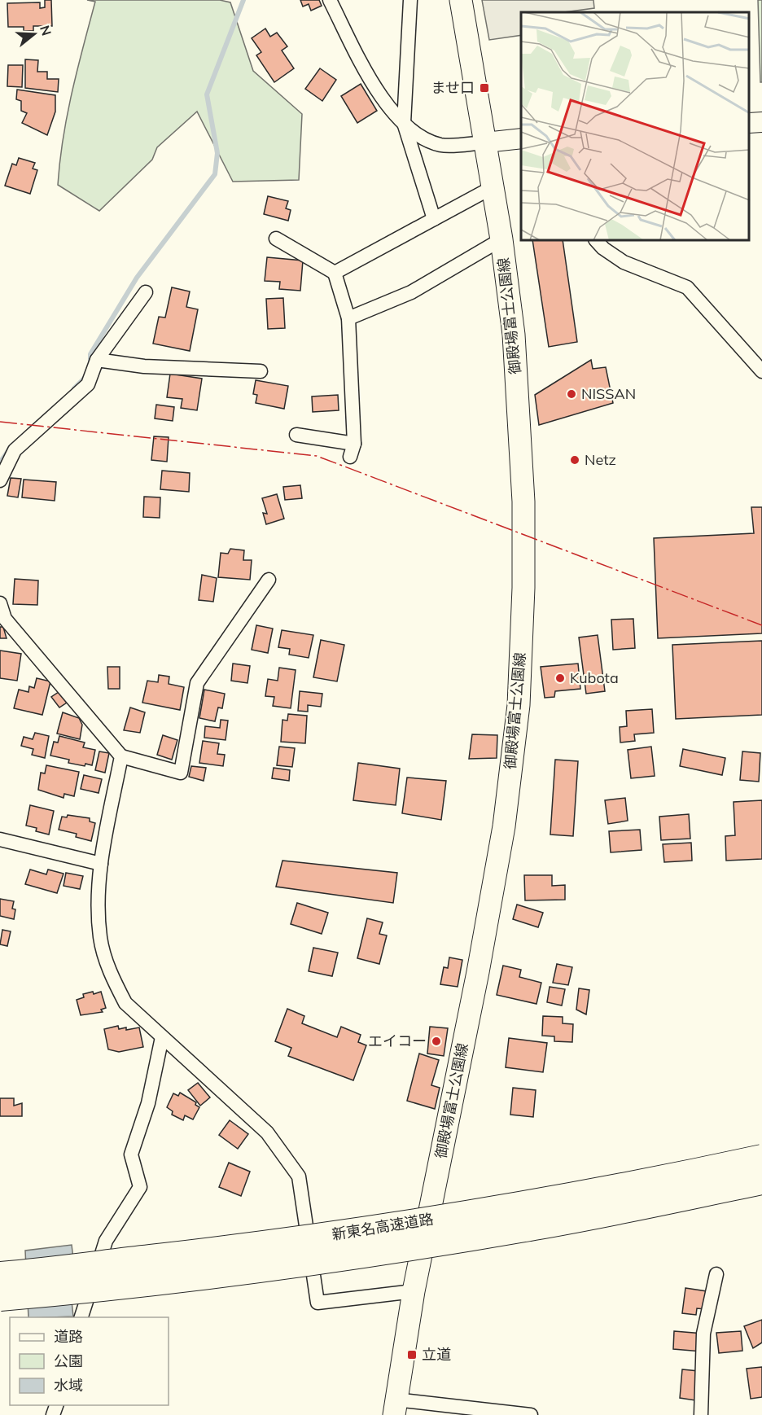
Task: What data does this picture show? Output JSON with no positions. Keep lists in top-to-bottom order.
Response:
{
  "streets": {
    "highway": ["新東名高速道路"],
    "main road": ["御殿場富士公園線"]
  },
  "places": {
    "transit": ["ませ口", "立道"],
    "other": [
      "NISSAN",
      "Netz",
      "Kubota",
      "エイコー"
    ]
  },
  "legend": ["道路", "公園", "水域"],
  "north": "right"
}
